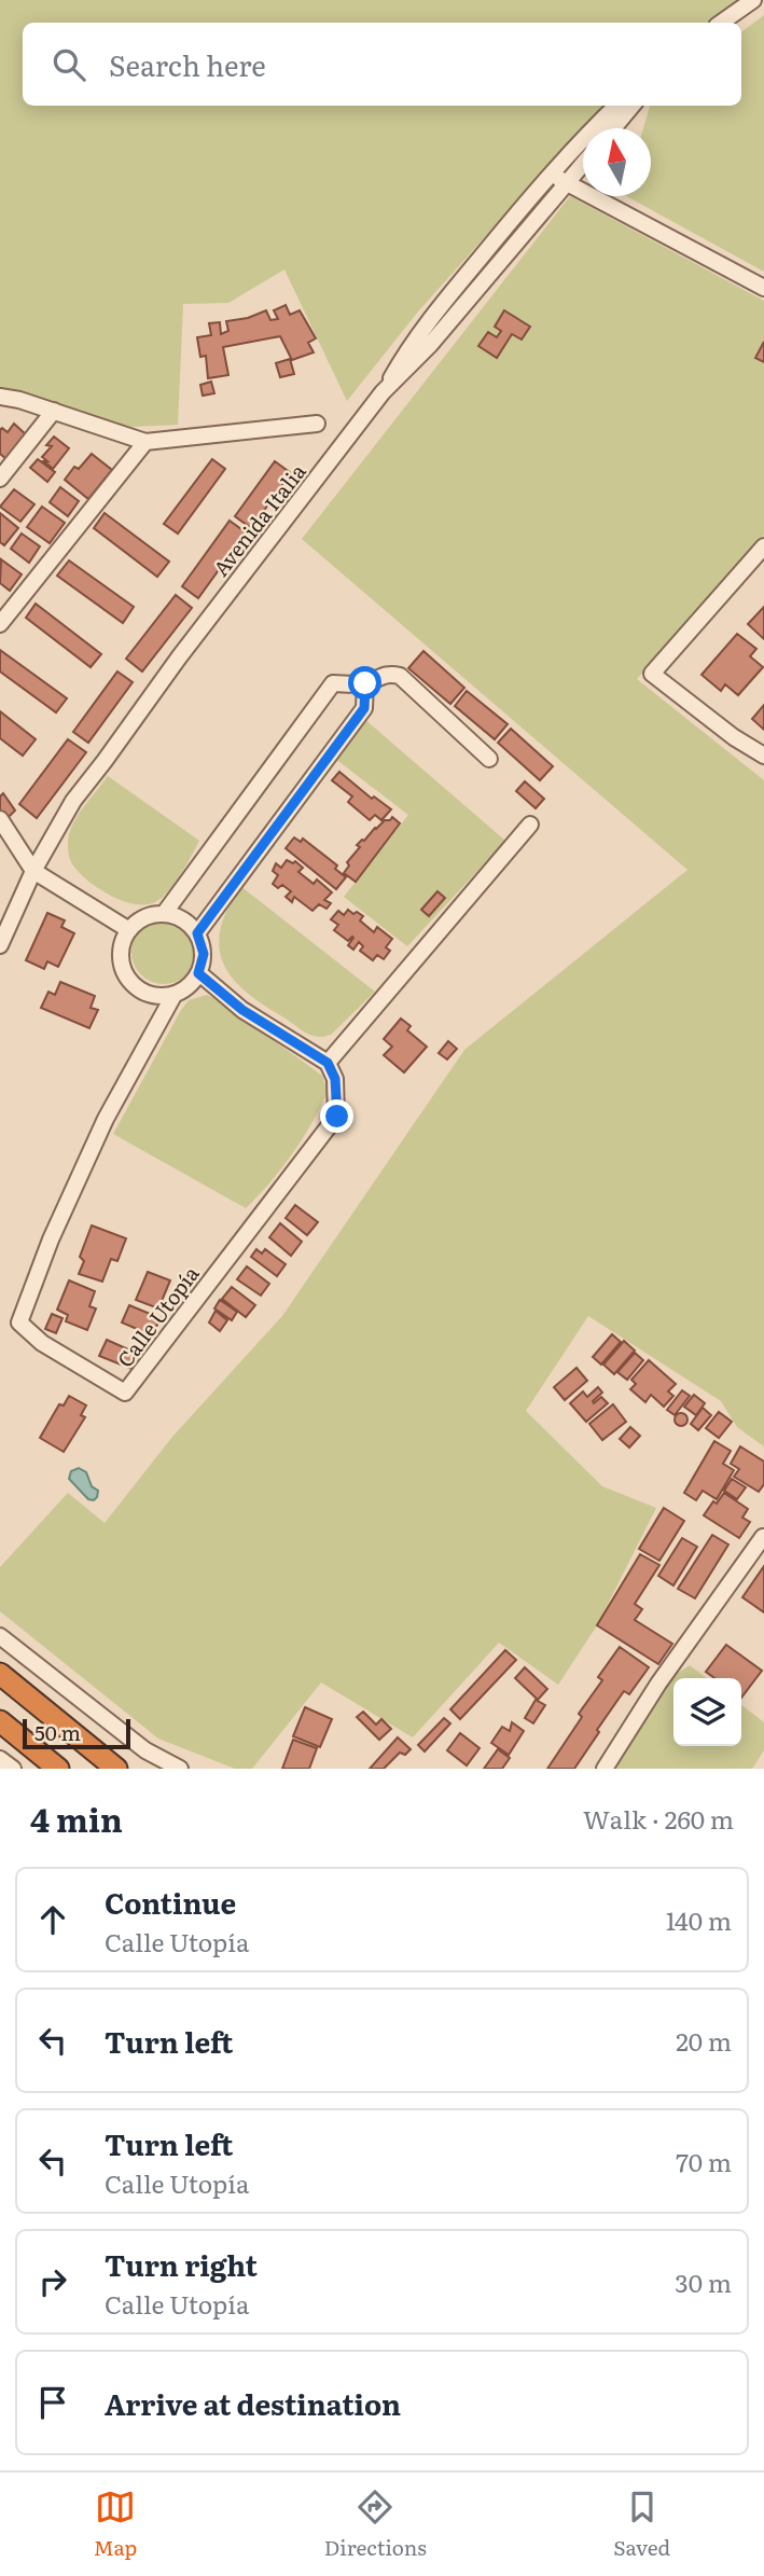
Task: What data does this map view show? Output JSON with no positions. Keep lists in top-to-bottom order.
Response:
{
  "streets": {
    "street": ["Avenida Italia", "Calle Utopía"]
  },
  "scale_bar": "50 m",
  "north": "top",
  "page": {
    "search": "Search here",
    "scale": "50 m",
    "heading": ["4 min", "Walk · 260 m"],
    "list": [
      ["Continue", "Calle Utopía", "140 m"],
      ["Turn left", "20 m"],
      ["Turn left", "Calle Utopía", "70 m"],
      ["Turn right", "Calle Utopía", "30 m"],
      "Arrive at destination"
    ],
    "nav": ["Map", "Directions", "Saved"]
  }
}
